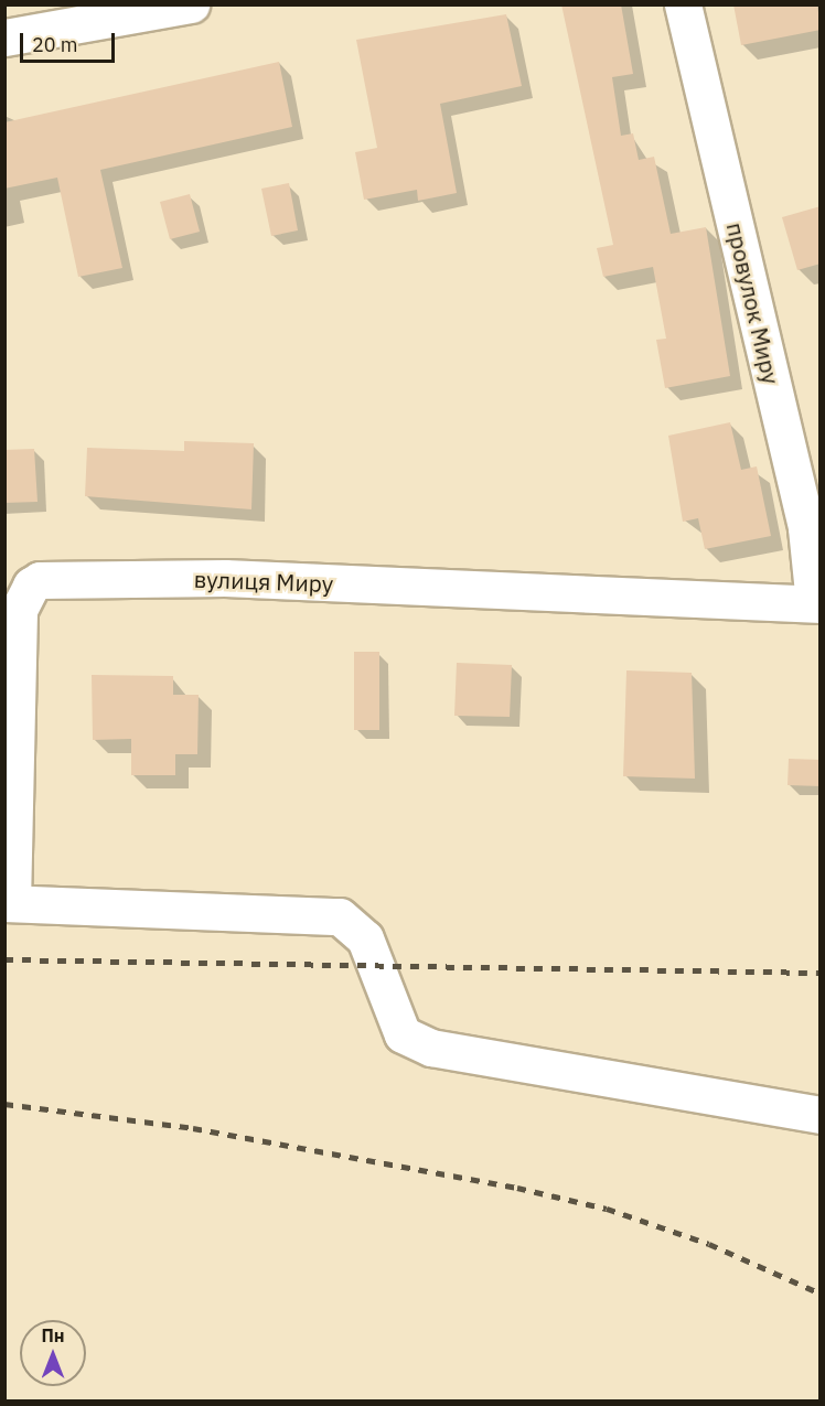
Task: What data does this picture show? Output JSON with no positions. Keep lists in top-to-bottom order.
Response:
{
  "streets": {
    "street": ["провулок Миру", "вулиця Миру"]
  },
  "crossings": [
    ["провулок Миру", "вулиця Миру"]
  ],
  "scale_bar": "20 m",
  "north": "top"
}
